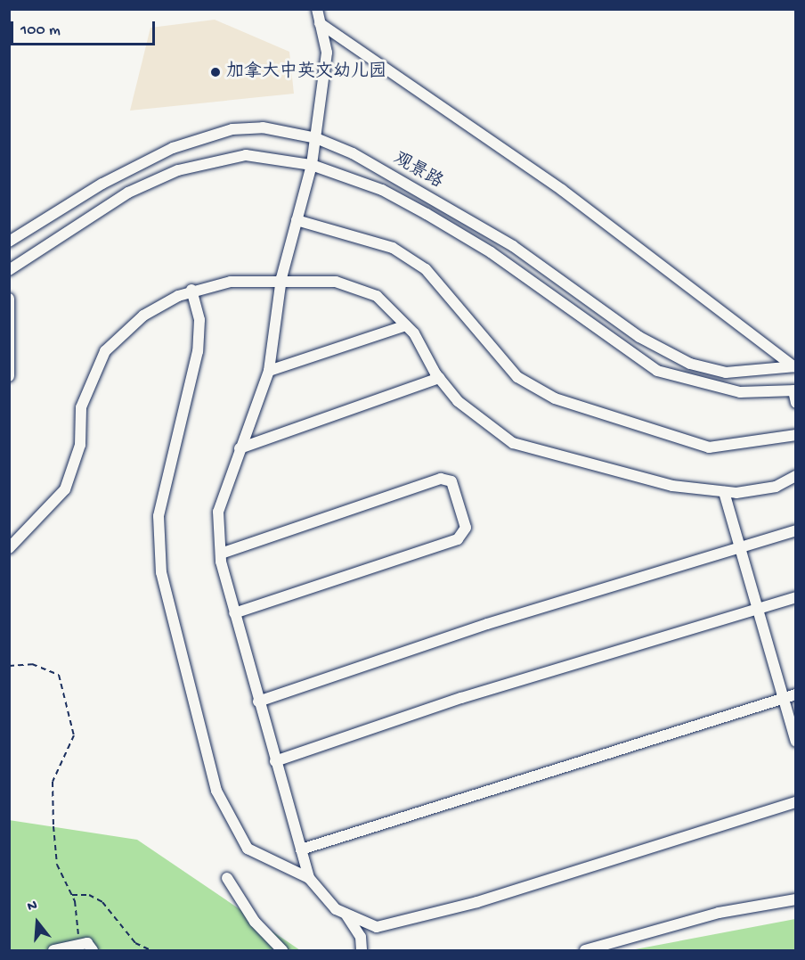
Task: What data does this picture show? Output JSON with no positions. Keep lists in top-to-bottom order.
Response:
{
  "streets": {
    "street": ["观景路"]
  },
  "places": ["加拿大中英文幼儿园"],
  "scale_bar": "100 m",
  "north": "top"
}
